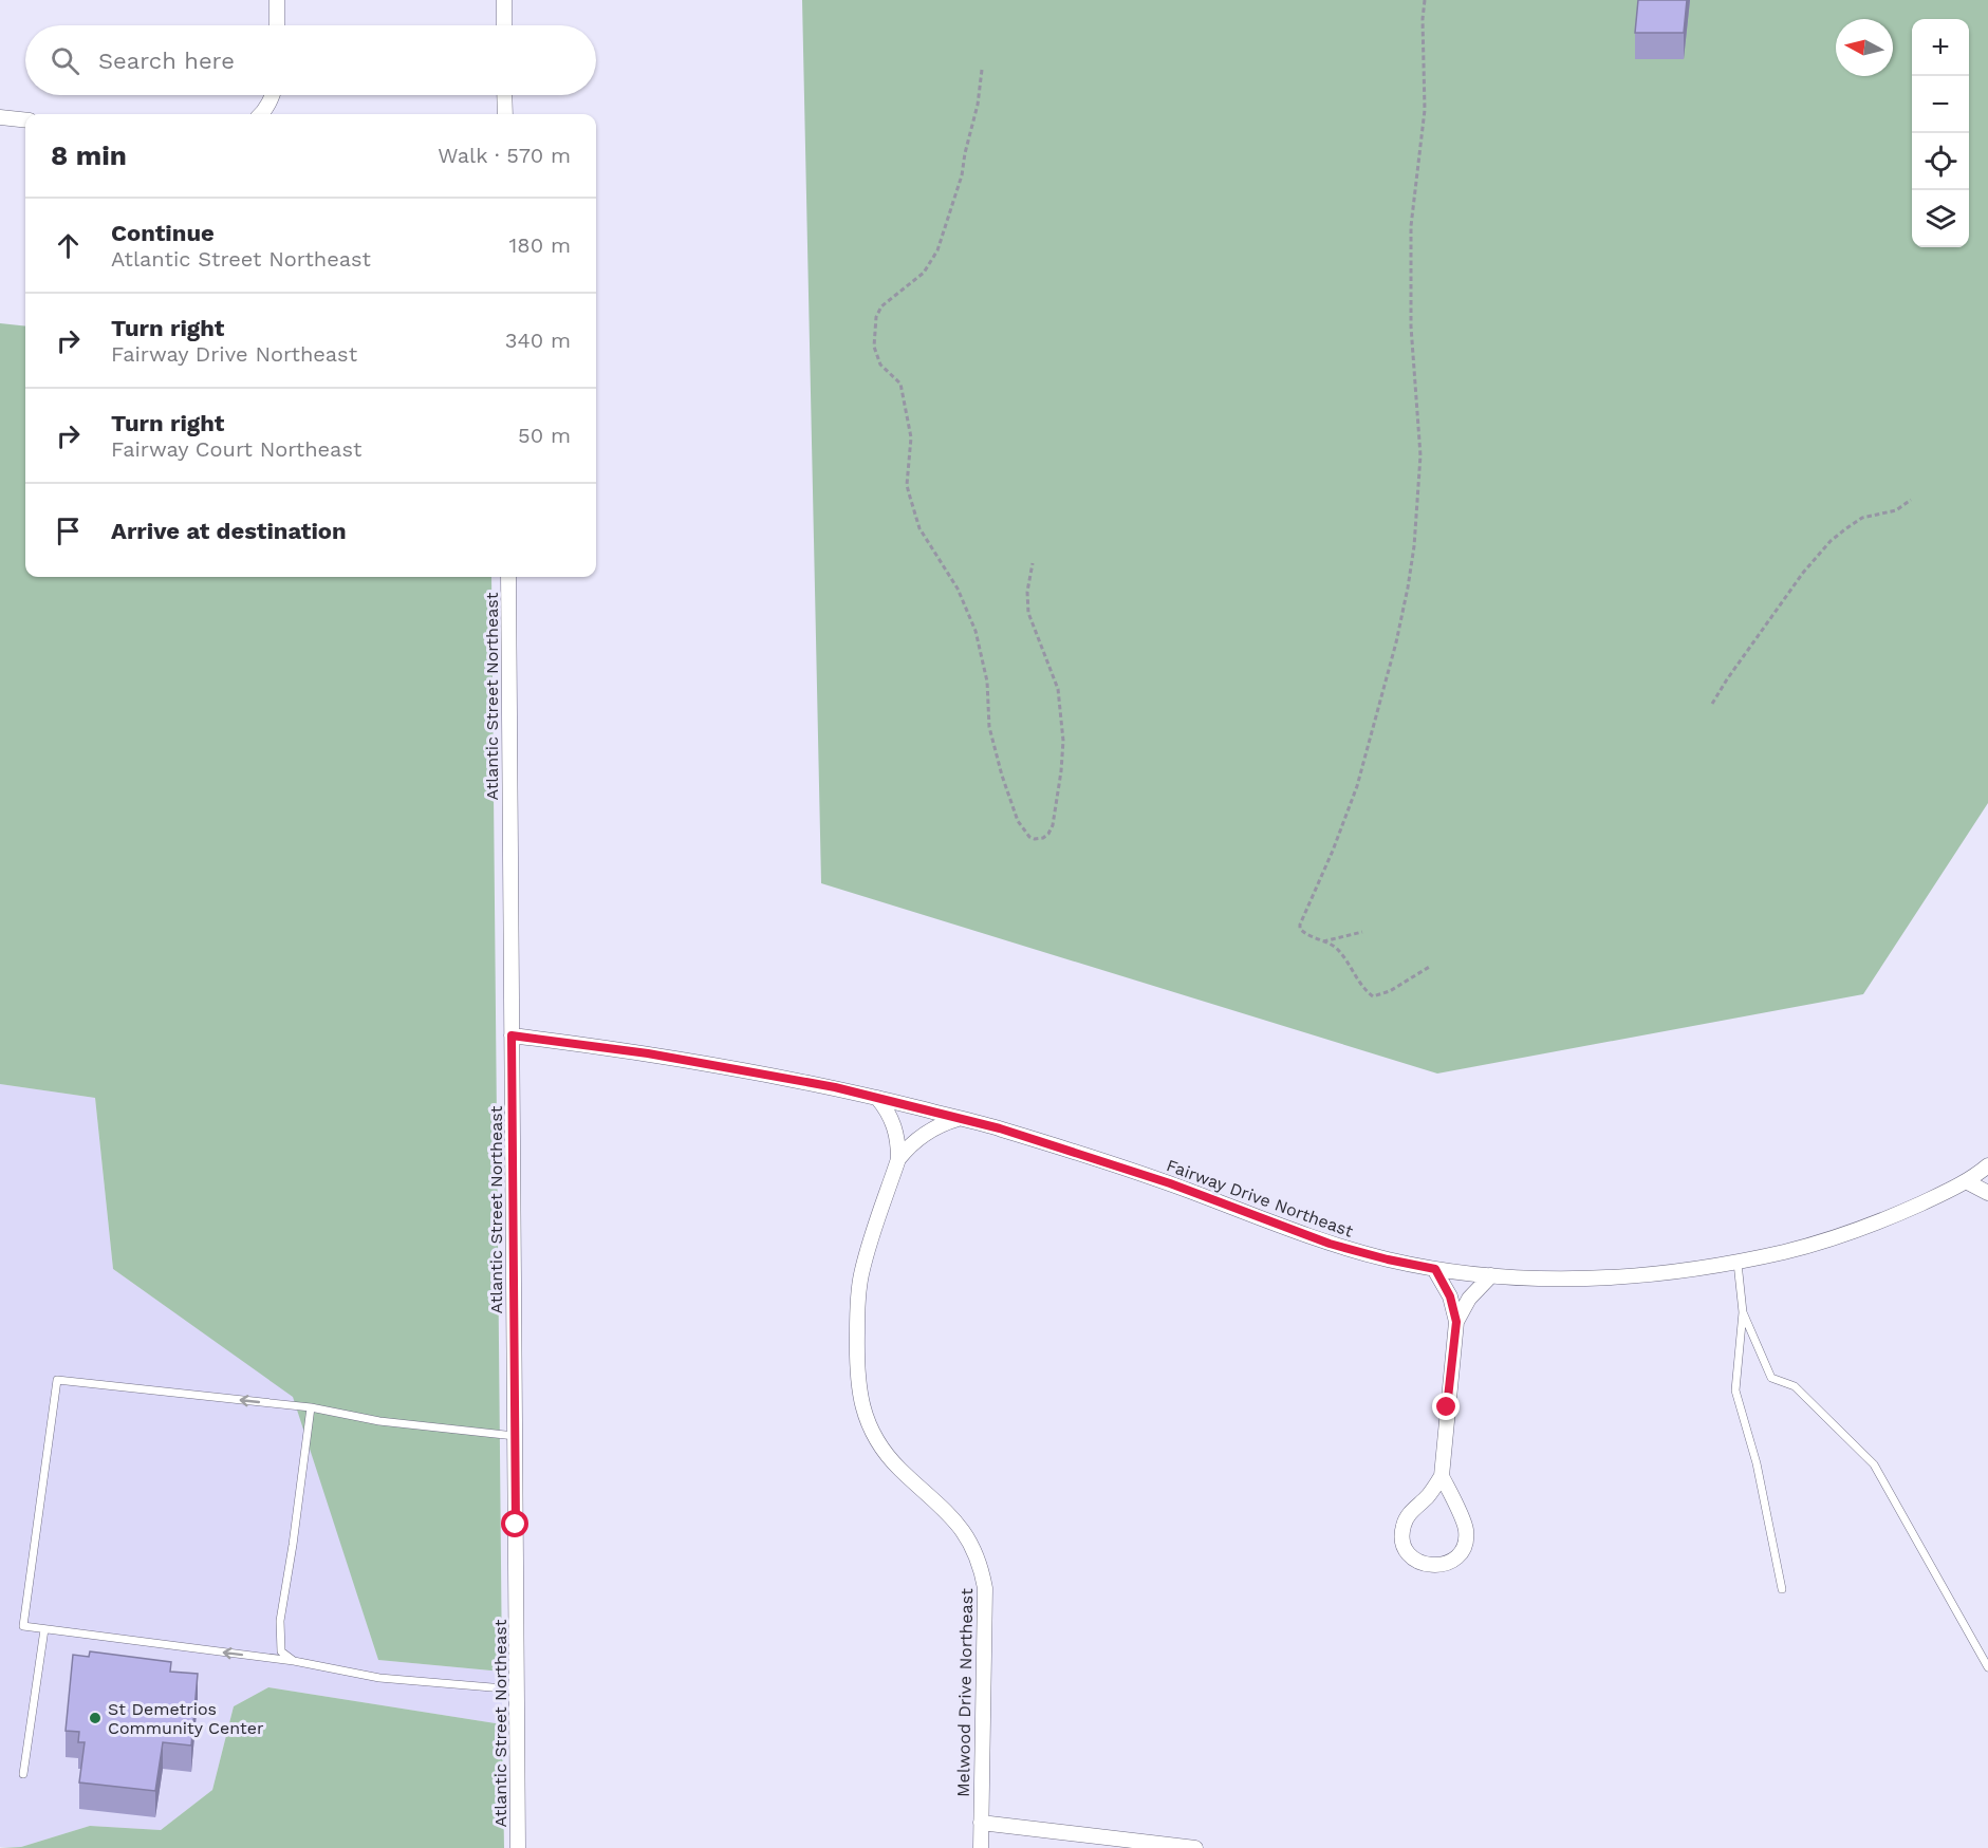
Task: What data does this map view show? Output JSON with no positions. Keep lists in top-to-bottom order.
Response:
{
  "streets": {
    "street": ["Atlantic Street Northeast", "Fairway Drive Northeast", "Melwood Drive Northeast"]
  },
  "crossings": [
    ["Atlantic Street Northeast", "Fairway Drive Northeast"],
    ["Fairway Drive Northeast", "Melwood Drive Northeast"]
  ],
  "places": ["St Demetrios Community Center"],
  "north": "left",
  "page": {
    "map_buttons": ["+", "−"],
    "search": "Search here",
    "heading": ["8 min", "Walk · 570 m"],
    "list": [
      ["Continue", "Atlantic Street Northeast", "180 m"],
      ["Turn right", "Fairway Drive Northeast", "340 m"],
      ["Turn right", "Fairway Court Northeast", "50 m"],
      "Arrive at destination"
    ]
  }
}
